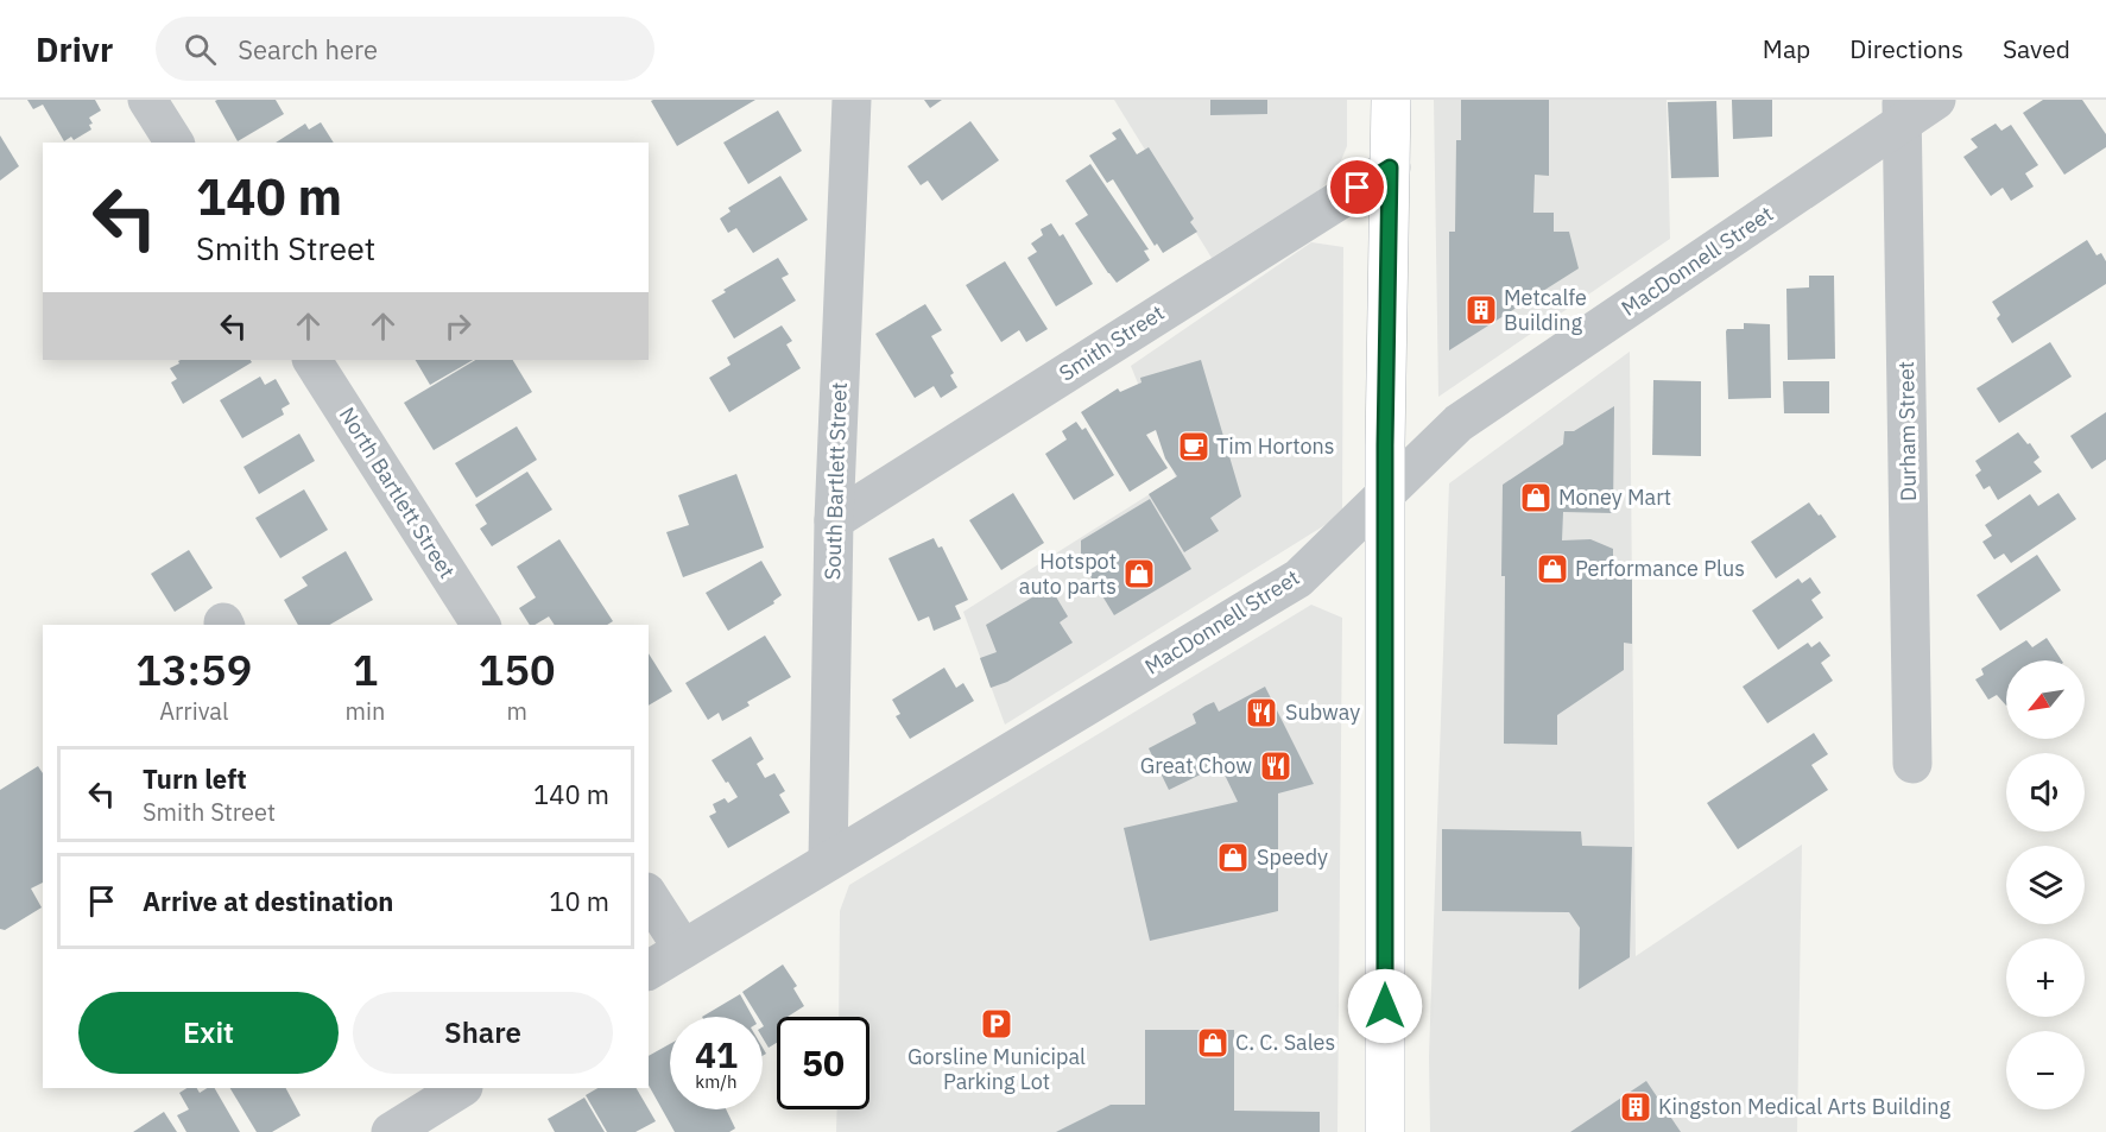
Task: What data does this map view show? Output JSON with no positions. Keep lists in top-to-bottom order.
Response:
{
  "streets": {
    "street": [
      "MacDonnell Street",
      "Smith Street",
      "Durham Street",
      "South Bartlett Street",
      "North Bartlett Street"
    ]
  },
  "crossings": [
    ["MacDonnell Street", "Durham Street"],
    ["MacDonnell Street", "South Bartlett Street"],
    ["Smith Street", "South Bartlett Street"]
  ],
  "places": {
    "building": ["Metcalfe Building", "Kingston Medical Arts Building"],
    "cafe": ["Tim Hortons"],
    "shop": [
      "Money Mart",
      "Performance Plus",
      "Hotspot auto parts",
      "Speedy",
      "C. C. Sales"
    ],
    "restaurant": ["Subway", "Great Chow"],
    "parking": ["Gorsline Municipal Parking Lot"]
  },
  "north": "bottom left",
  "page": {
    "header": "Drivr",
    "search": "Search here",
    "nav": ["Map", "Directions", "Saved"],
    "turn": ["140 m", "Smith Street"],
    "eta": [
      "13:59",
      "Arrival",
      "1",
      "min",
      "150",
      "m"
    ],
    "map_buttons": ["+", "−"],
    "list": [
      {
        "name": "Turn left",
        "note": "Smith Street",
        "value": "140 m"
      },
      {
        "name": "Arrive at destination",
        "value": "10 m"
      }
    ],
    "buttons": ["Exit", "Share"],
    "speed": "41 km/h",
    "limit": "50"
  }
}
